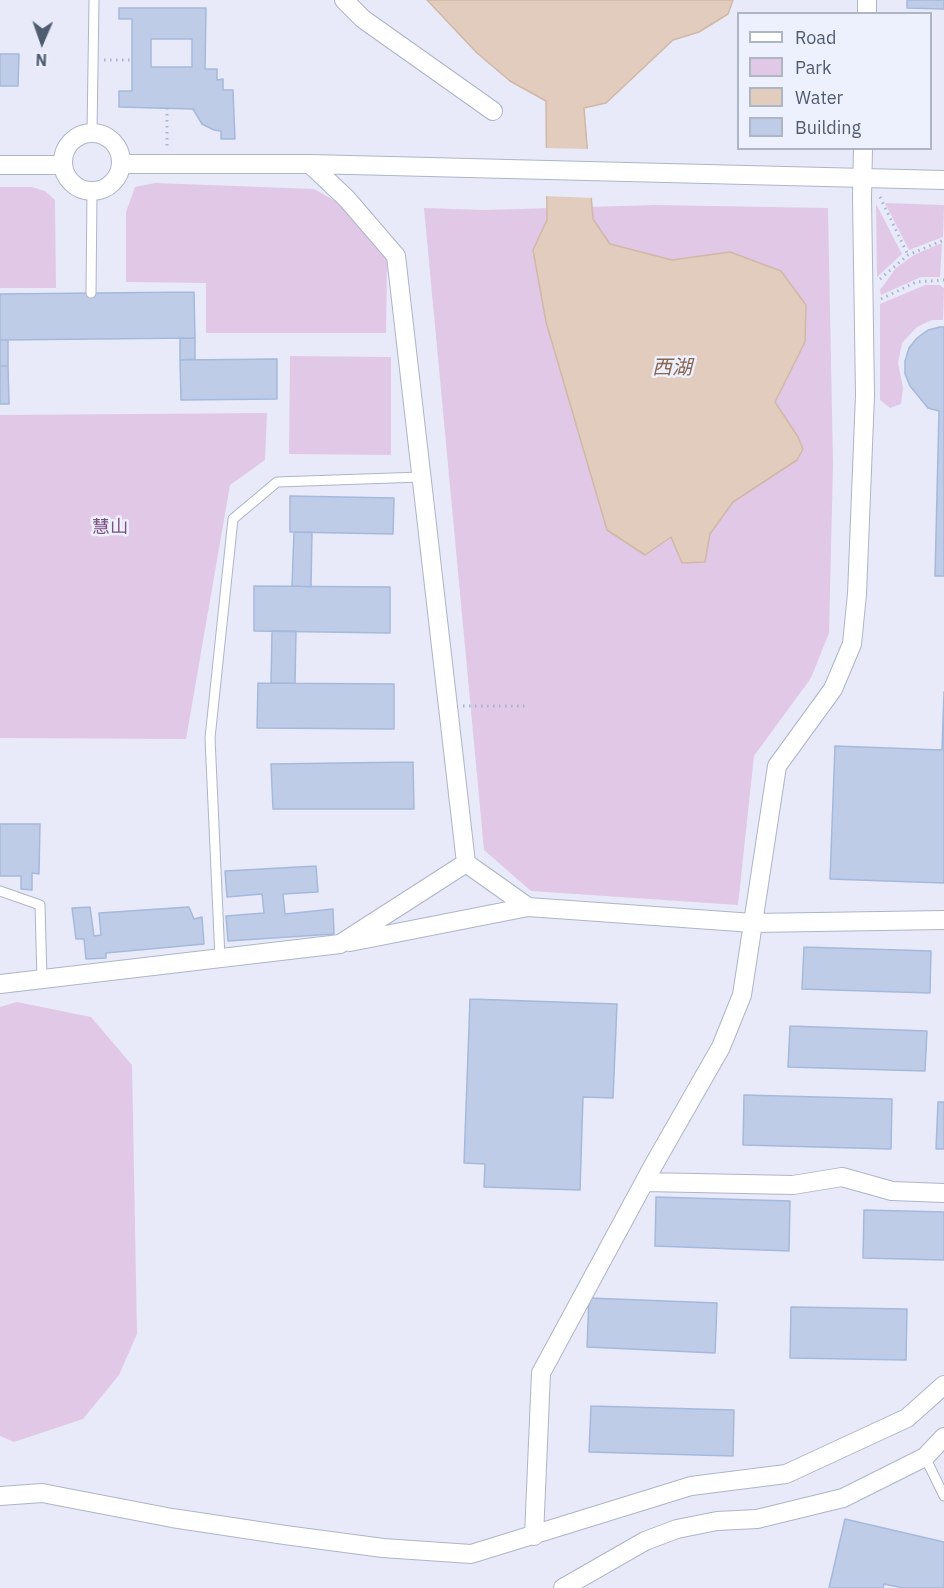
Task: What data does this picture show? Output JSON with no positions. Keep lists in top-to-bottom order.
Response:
{
  "water": ["西湖"],
  "parks": ["慧山"],
  "legend": [
    "Road",
    "Park",
    "Water",
    "Building"
  ],
  "north": "bottom"
}
